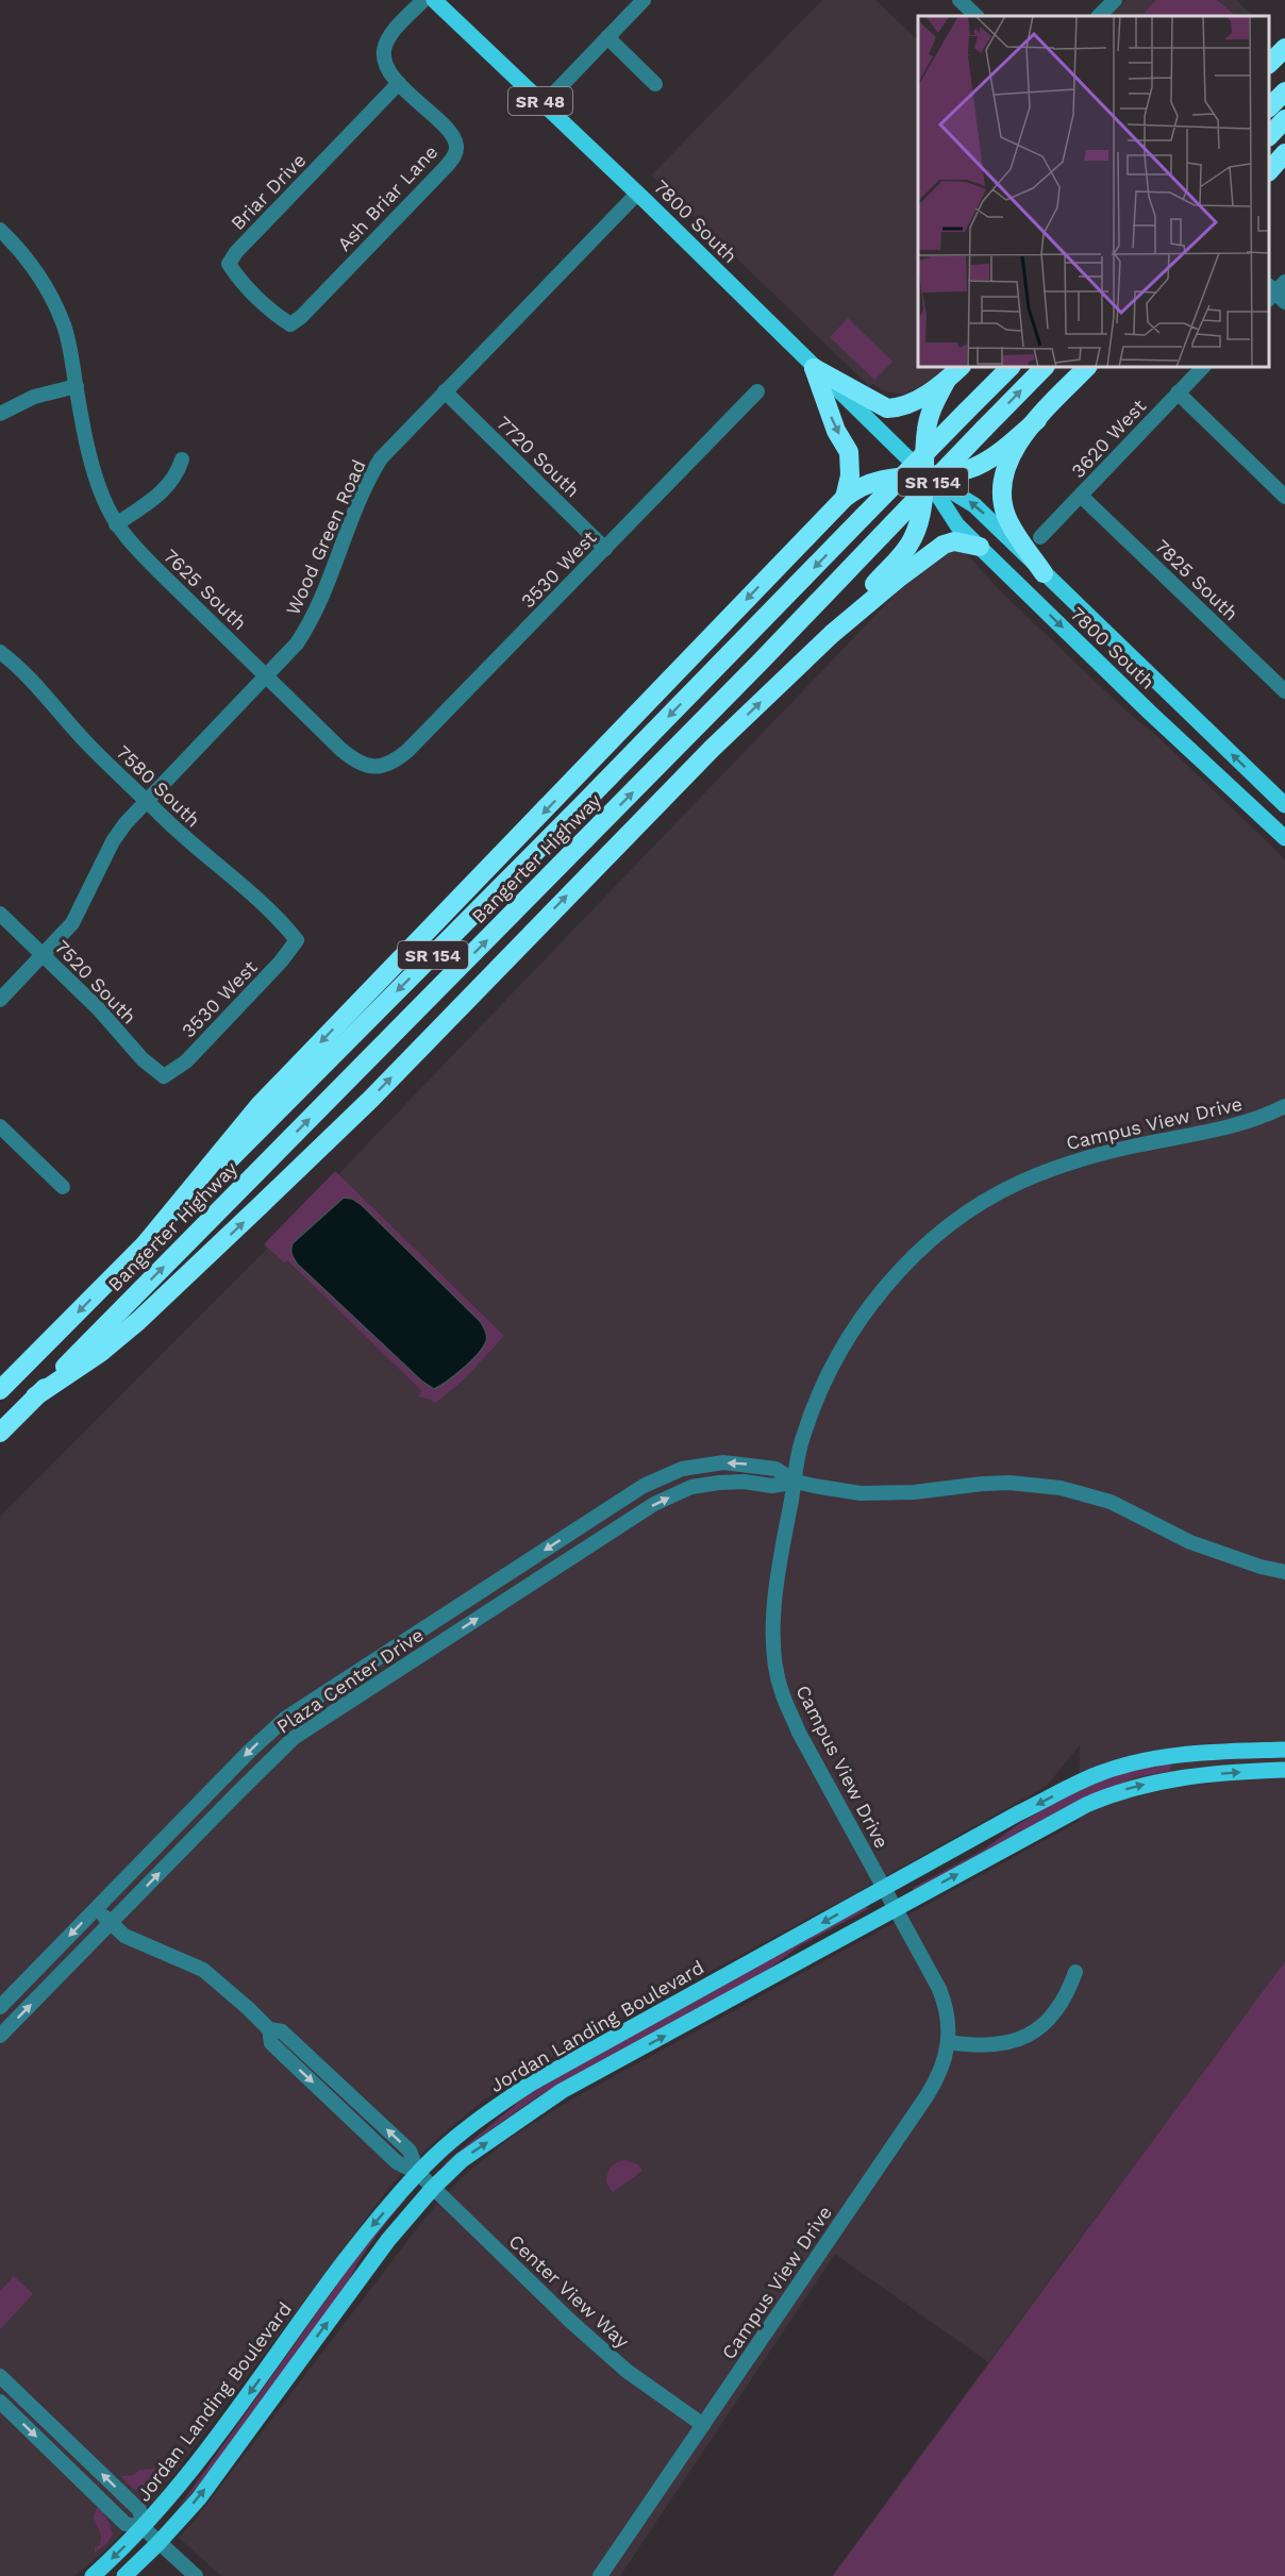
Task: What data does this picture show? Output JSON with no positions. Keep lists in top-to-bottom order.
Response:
{
  "streets": {
    "highway": ["SR 154", "Bangerter Highway"],
    "main road": ["SR 48", "7800 South", "Jordan Landing Boulevard"],
    "street": [
      "Briar Drive",
      "Ash Briar Lane",
      "3620 West",
      "7720 South",
      "Wood Green Road",
      "3530 West",
      "7825 South",
      "7625 South",
      "7580 South",
      "7520 South",
      "Campus View Drive",
      "Plaza Center Drive",
      "Center View Way"
    ]
  },
  "crossings": [
    ["Briar Drive", "Ash Briar Lane"],
    ["7800 South", "Wood Green Road"],
    ["3620 West", "7825 South"],
    ["7720 South", "Wood Green Road"],
    ["7720 South", "3530 West"],
    ["Wood Green Road", "7625 South"],
    ["Wood Green Road", "7580 South"],
    ["Wood Green Road", "7520 South"],
    ["3530 West", "7625 South"],
    ["3530 West", "7580 South"],
    ["3530 West", "7520 South"],
    ["Campus View Drive", "Plaza Center Drive"],
    ["Campus View Drive", "Jordan Landing Boulevard"],
    ["Campus View Drive", "Center View Way"],
    ["Plaza Center Drive", "Center View Way"],
    ["Jordan Landing Boulevard", "Center View Way"]
  ]
}
